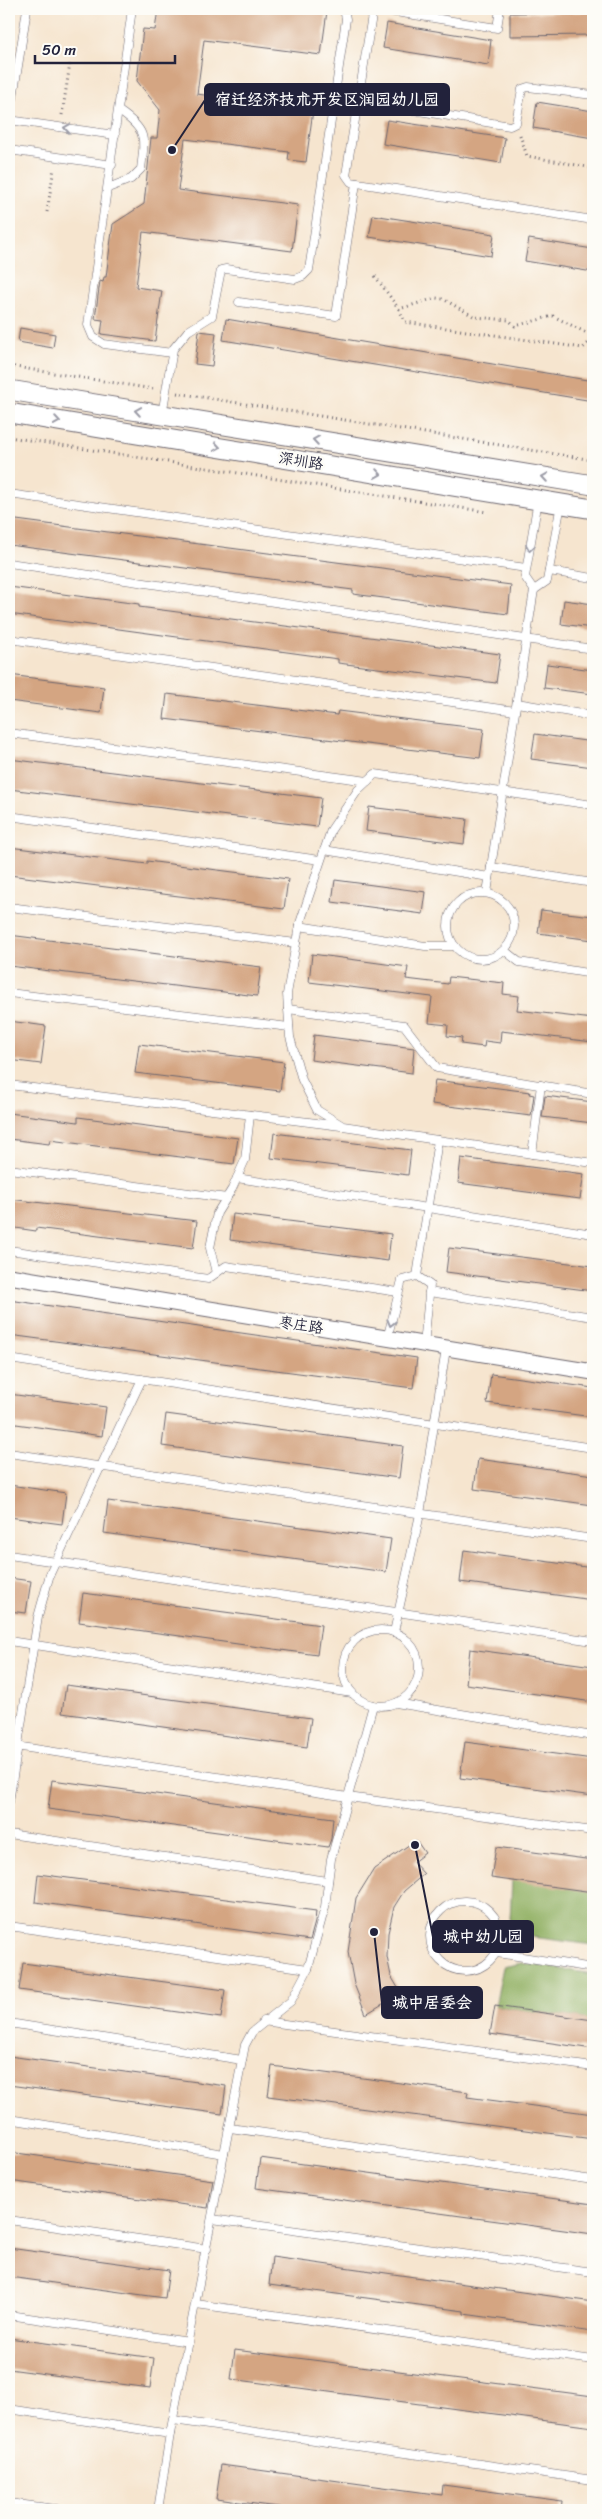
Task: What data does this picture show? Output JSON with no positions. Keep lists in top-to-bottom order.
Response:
{
  "streets": {
    "street": ["深圳路", "枣庄路"]
  },
  "places": ["宿迁经济技术开发区润园幼儿园", "城中幼儿园", "城中居委会"],
  "scale_bar": "50 m"
}
